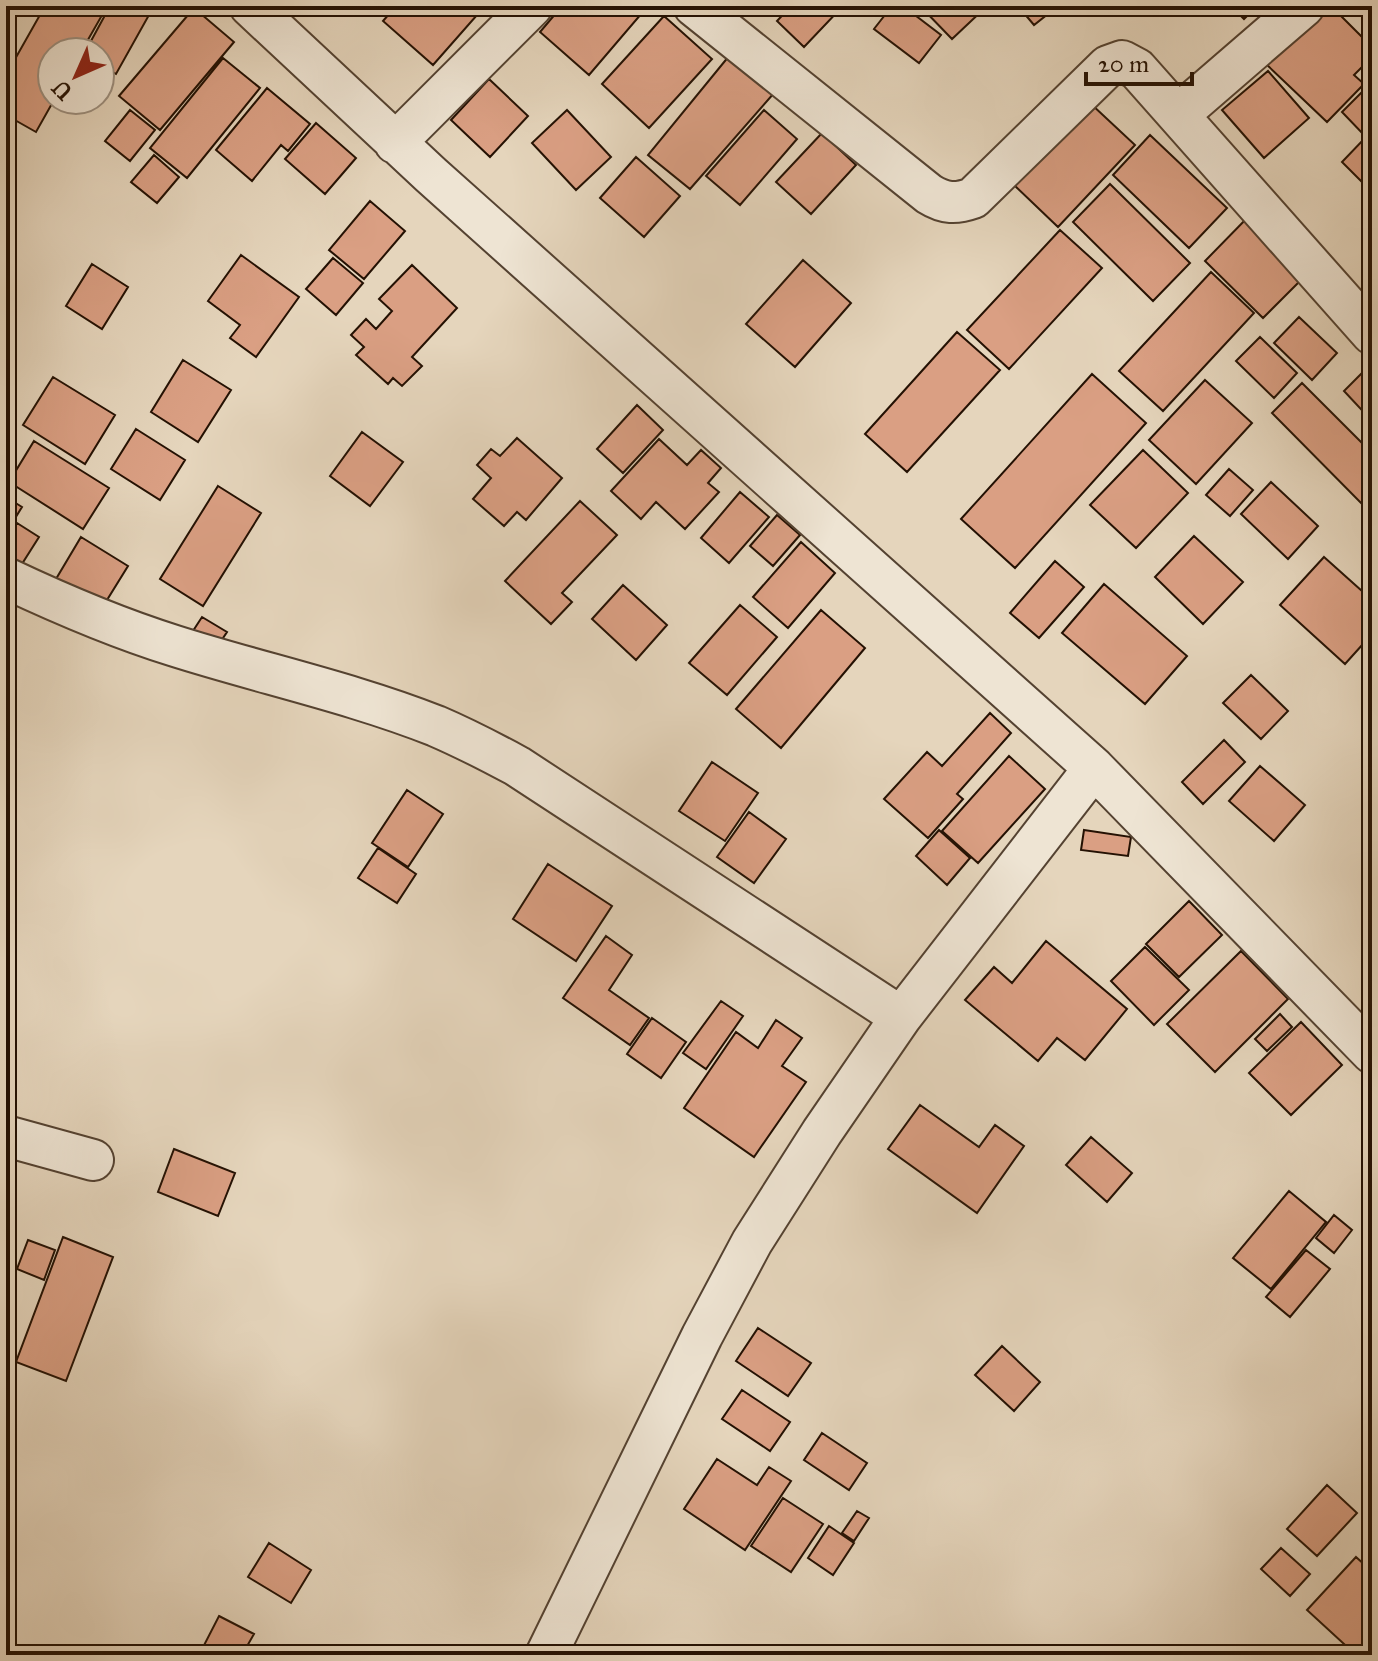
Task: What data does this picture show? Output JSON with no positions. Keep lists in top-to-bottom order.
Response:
{
  "scale_bar": "20 m",
  "north": "bottom left"
}
